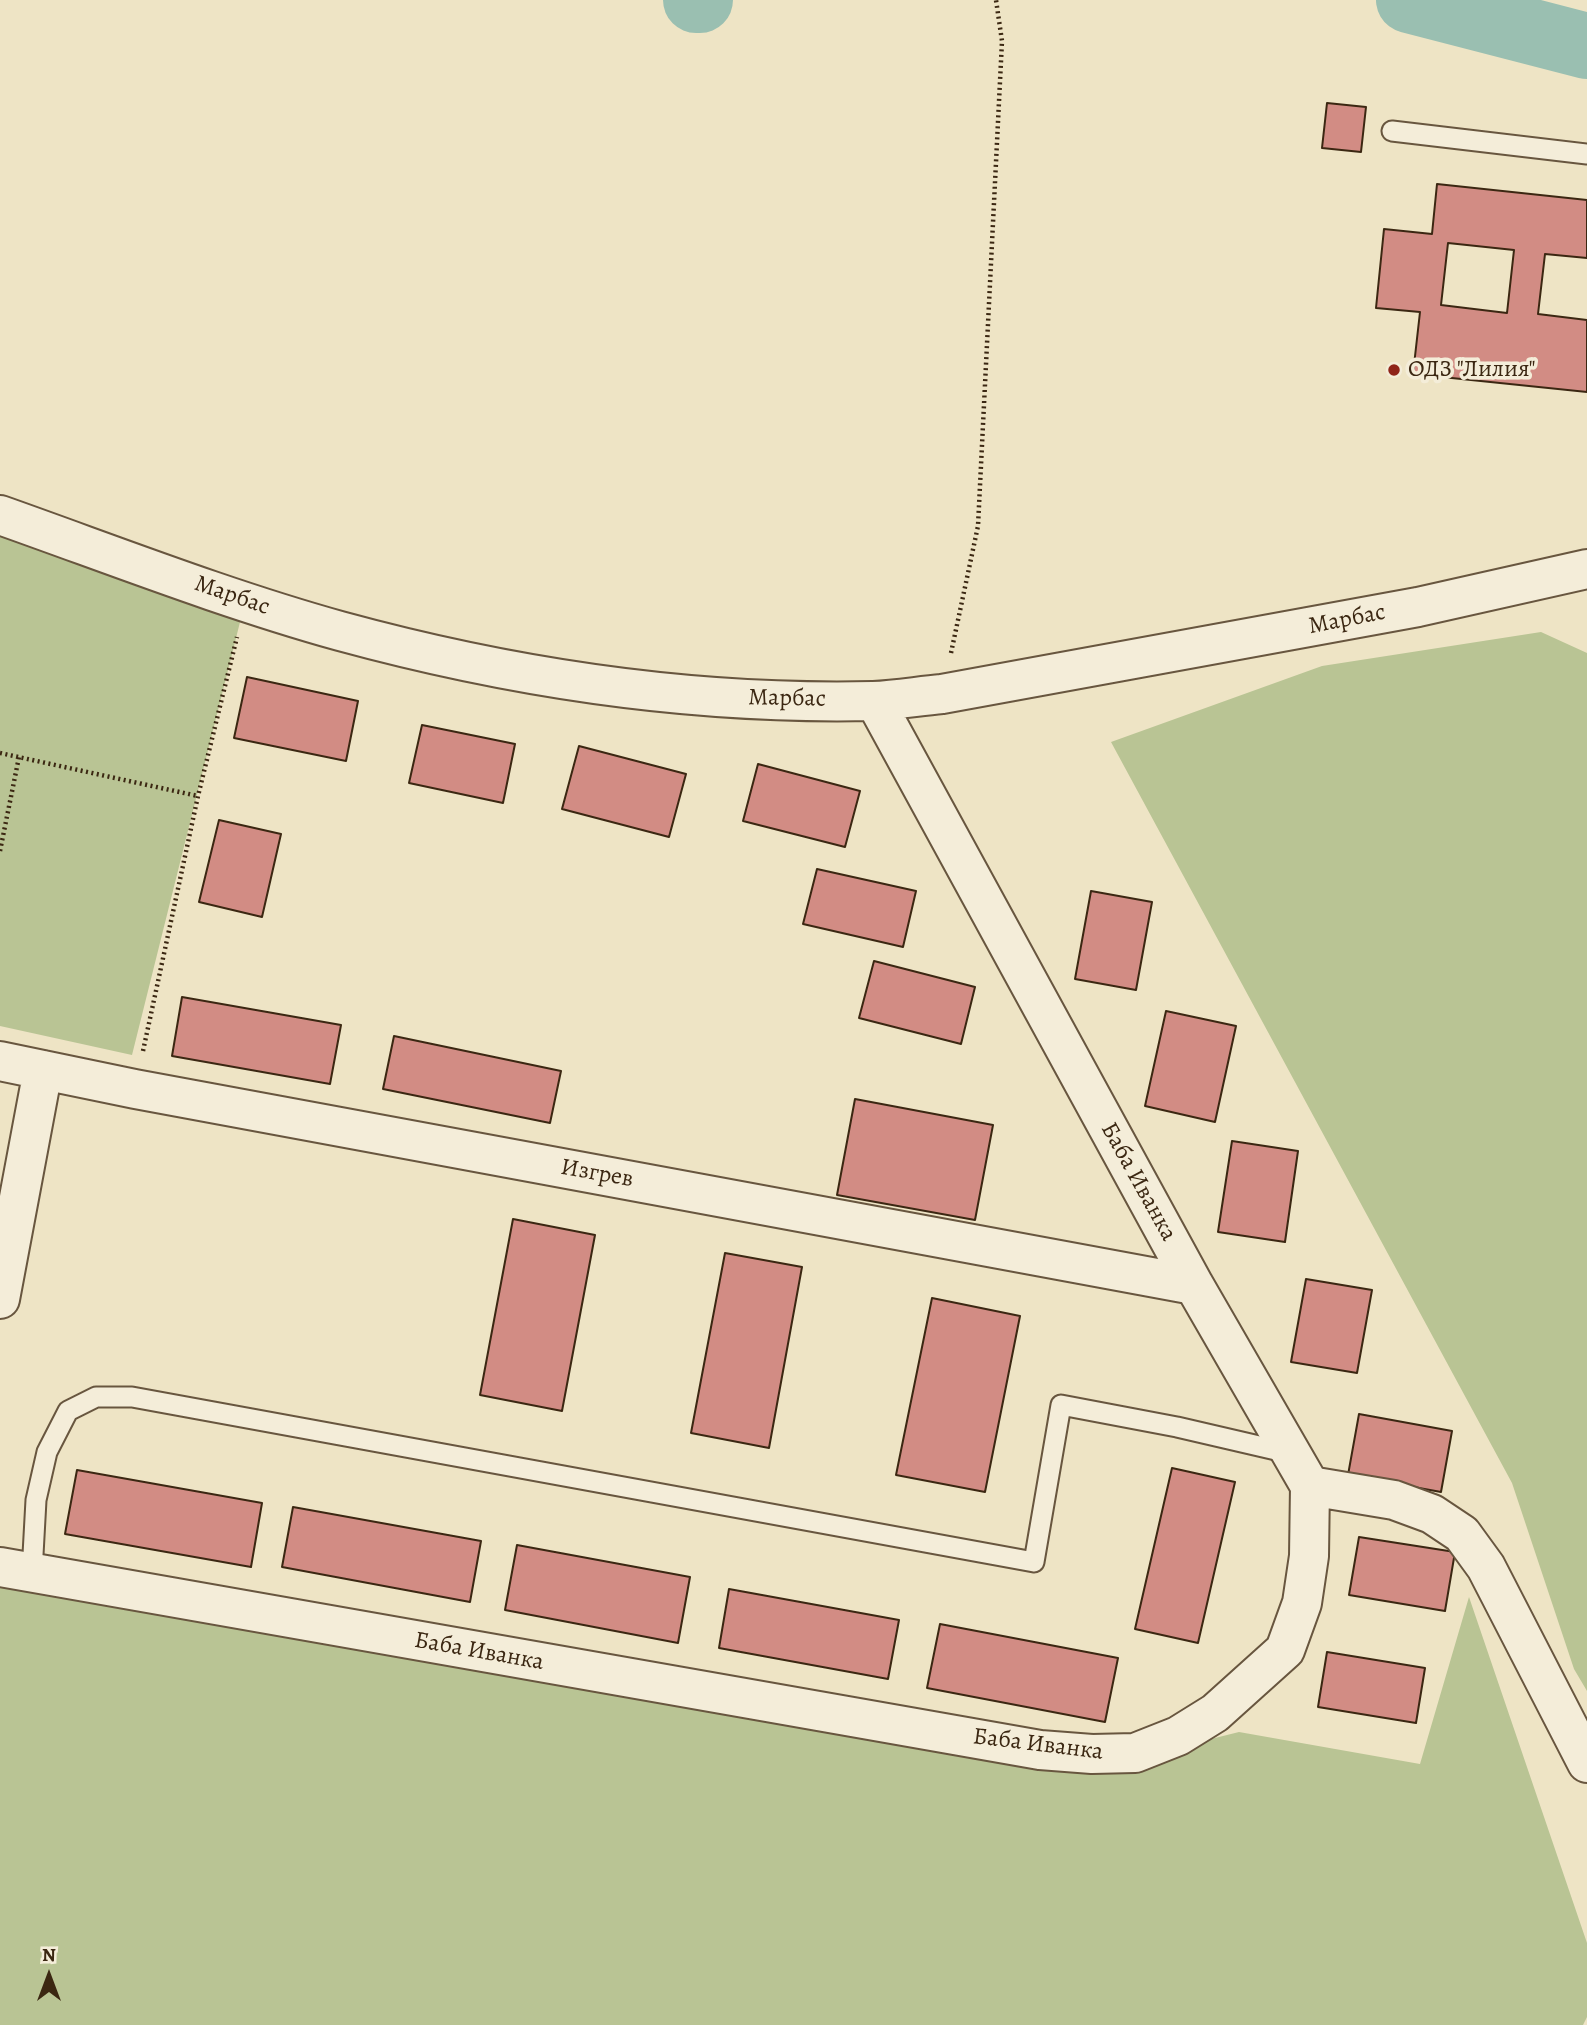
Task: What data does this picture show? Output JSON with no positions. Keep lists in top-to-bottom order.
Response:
{
  "streets": {
    "street": ["Марбас", "Изгрев", "Баба Иванка"]
  },
  "crossings": [
    ["Марбас", "Баба Иванка"],
    ["Изгрев", "Баба Иванка"]
  ],
  "places": ["ОДЗ \"Лилия\""],
  "north": "top"
}
